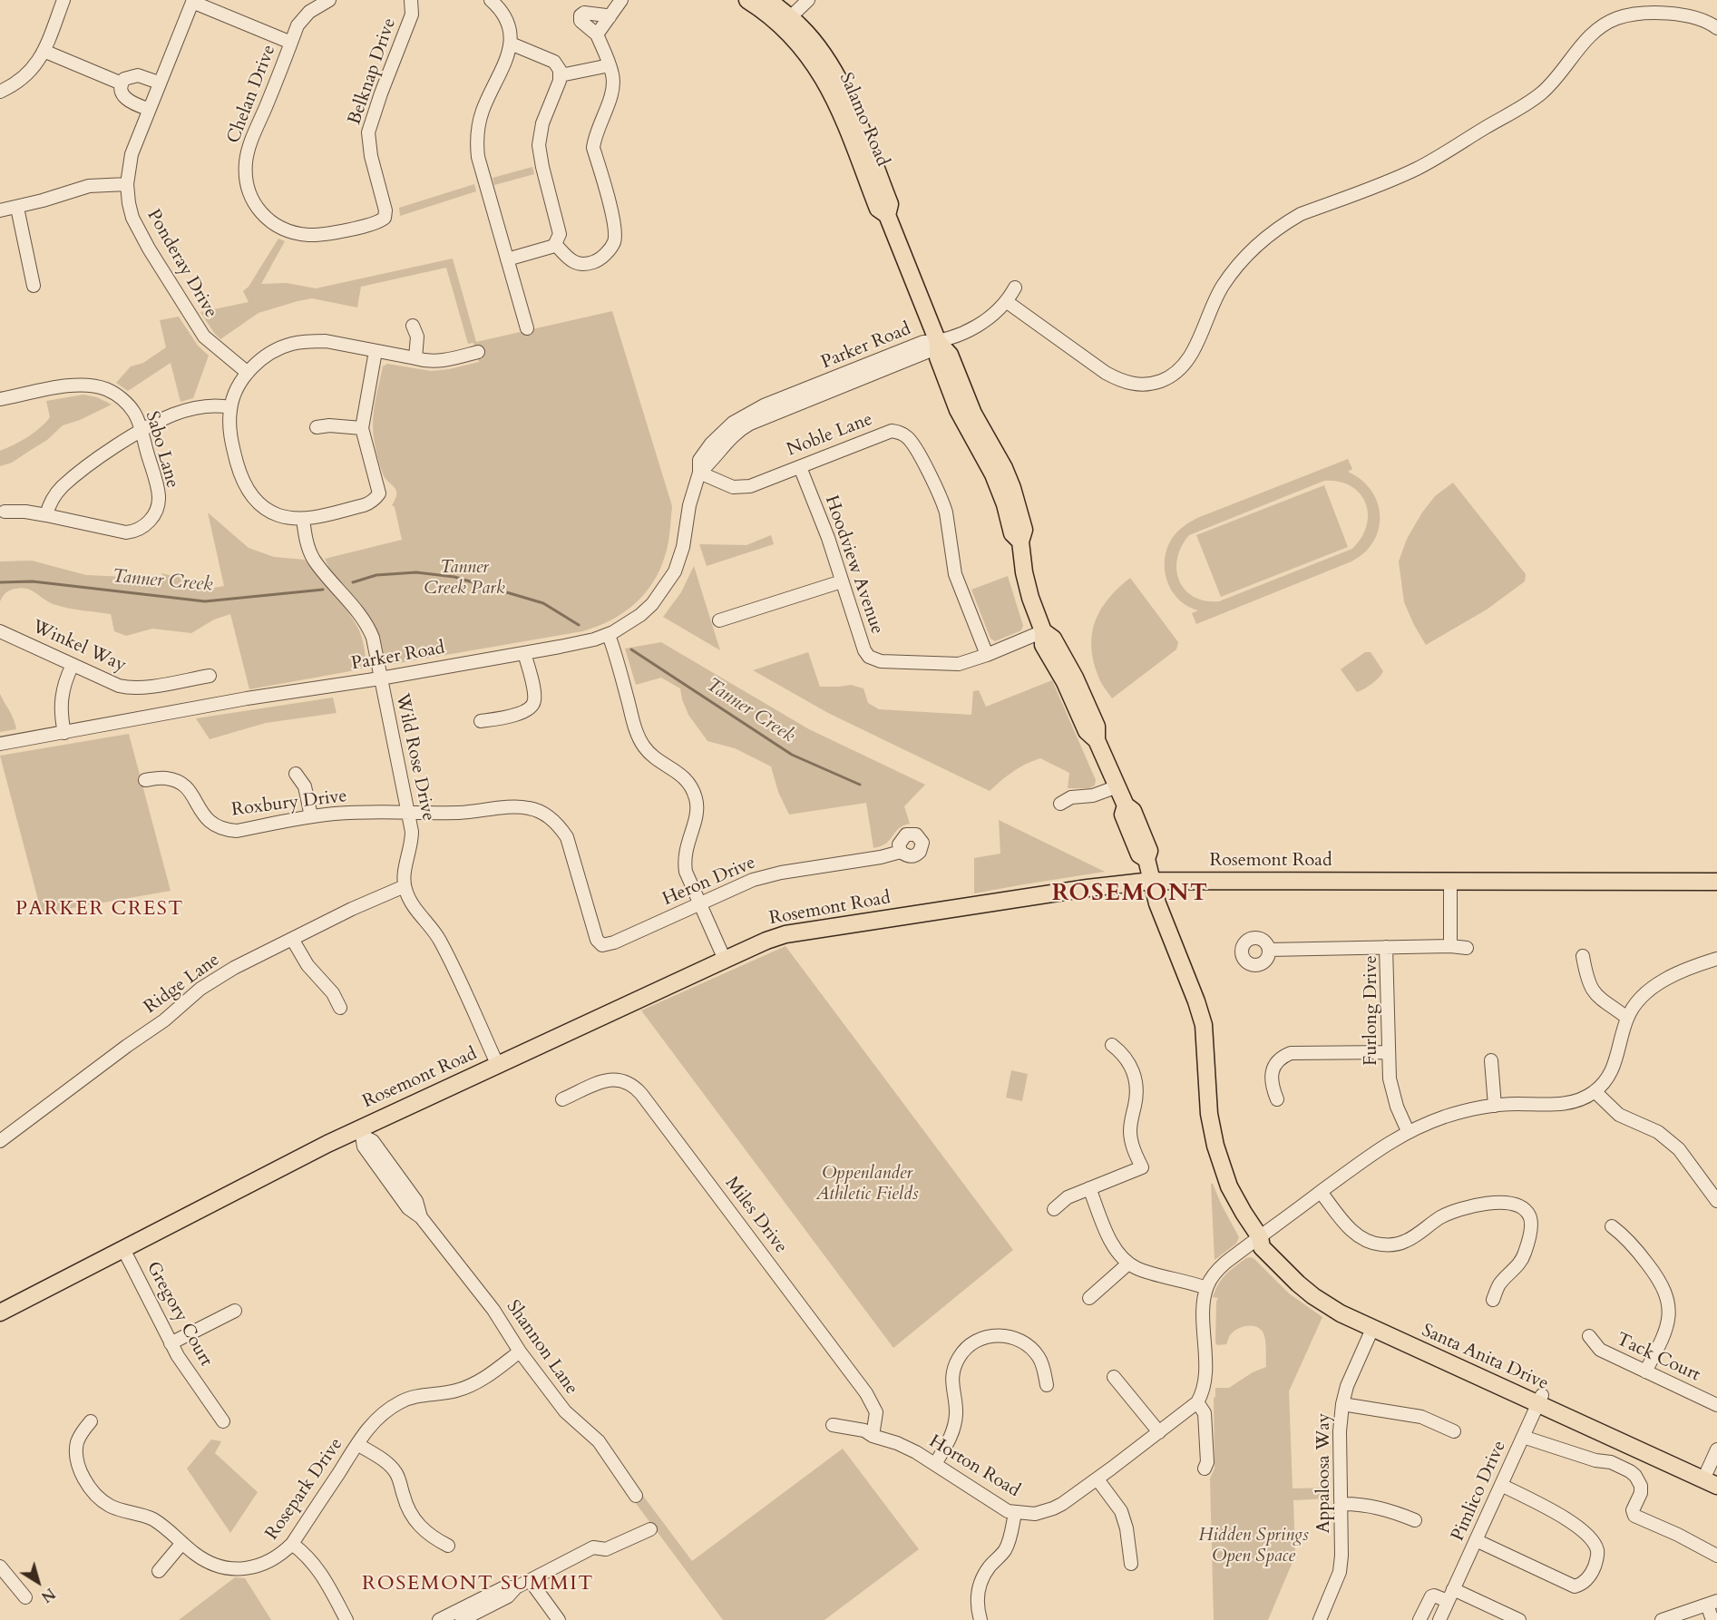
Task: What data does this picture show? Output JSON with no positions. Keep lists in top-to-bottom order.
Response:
{
  "streets": {
    "main road": ["Salamo Road", "Rosemont Road", "Santa Anita Drive"],
    "street": [
      "Belknap Drive",
      "Chelan Drive",
      "Ponderay Drive",
      "Parker Road",
      "Noble Lane",
      "Sabo Lane",
      "Hoodview Avenue",
      "Winkel Way",
      "Wild Rose Drive",
      "Roxbury Drive",
      "Heron Drive",
      "Ridge Lane",
      "Furlong Drive",
      "Miles Drive",
      "Gregory Court",
      "Shannon Lane",
      "Tack Court",
      "Horton Road",
      "Appaloosa Way",
      "Rosepark Drive",
      "Pimlico Drive"
    ]
  },
  "crossings": [
    ["Belknap Drive", "Chelan Drive"],
    ["Salamo Road", "Parker Road"],
    ["Salamo Road", "Hoodview Avenue"],
    ["Salamo Road", "Rosemont Road"],
    ["Salamo Road", "Santa Anita Drive"],
    ["Ponderay Drive", "Wild Rose Drive"],
    ["Parker Road", "Noble Lane"],
    ["Parker Road", "Wild Rose Drive"],
    ["Noble Lane", "Hoodview Avenue"],
    ["Wild Rose Drive", "Roxbury Drive"],
    ["Wild Rose Drive", "Ridge Lane"],
    ["Roxbury Drive", "Heron Drive"],
    ["Rosemont Road", "Gregory Court"],
    ["Rosemont Road", "Shannon Lane"],
    ["Rosemont Road", "Santa Anita Drive"],
    ["Miles Drive", "Horton Road"],
    ["Shannon Lane", "Rosepark Drive"],
    ["Santa Anita Drive", "Appaloosa Way"],
    ["Santa Anita Drive", "Pimlico Drive"]
  ],
  "districts": ["ROSEMONT", "PARKER CREST", "ROSEMONT SUMMIT"],
  "water": ["Tanner Creek"],
  "parks": ["Tanner Creek Park", "Oppenlander Athletic Fields", "Hidden Springs Open Space"],
  "north": "bottom right"
}
